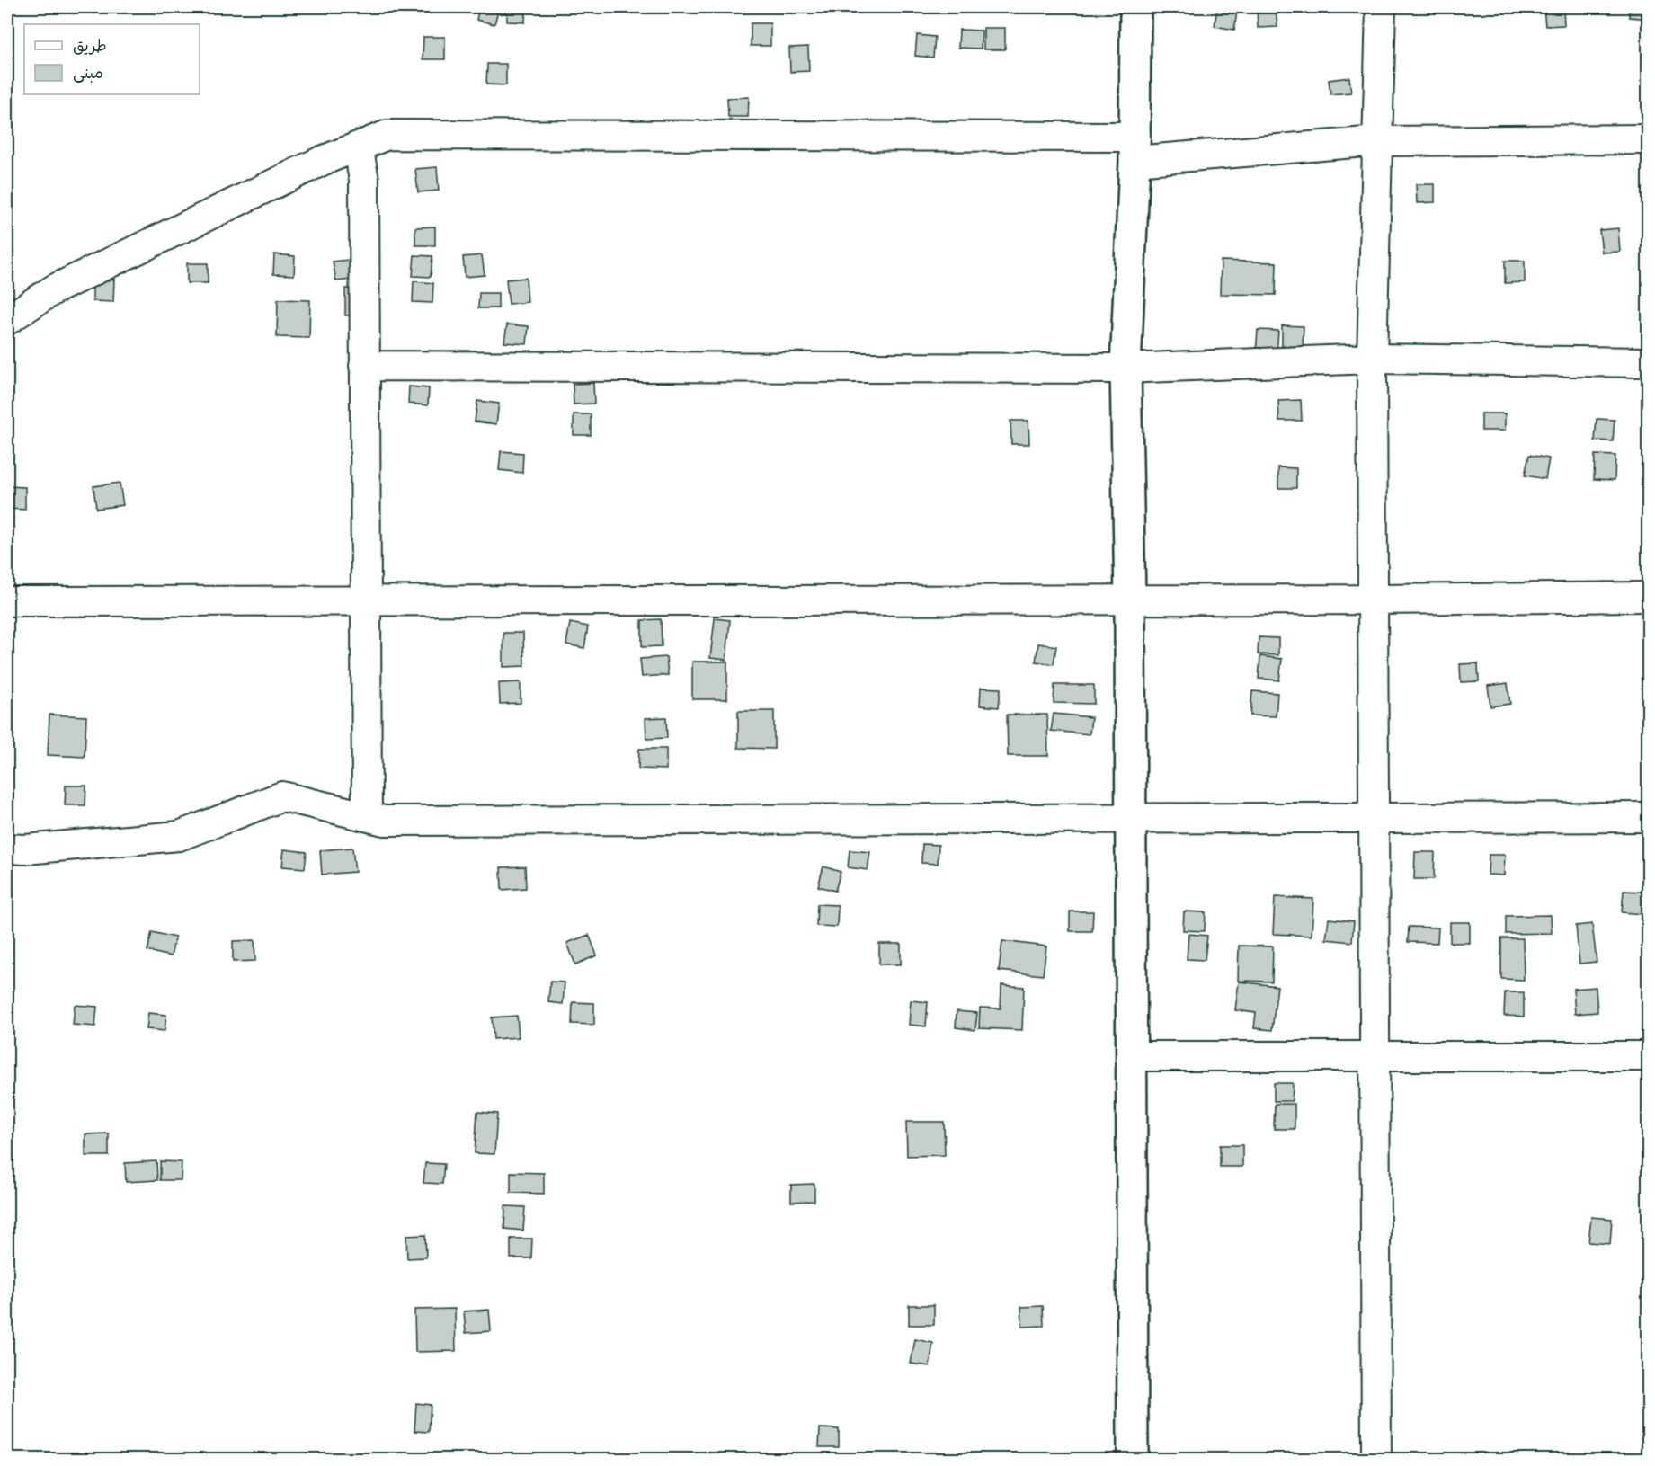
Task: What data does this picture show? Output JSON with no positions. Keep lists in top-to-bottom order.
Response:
{
  "legend": ["طريق", "مبنى"]
}
